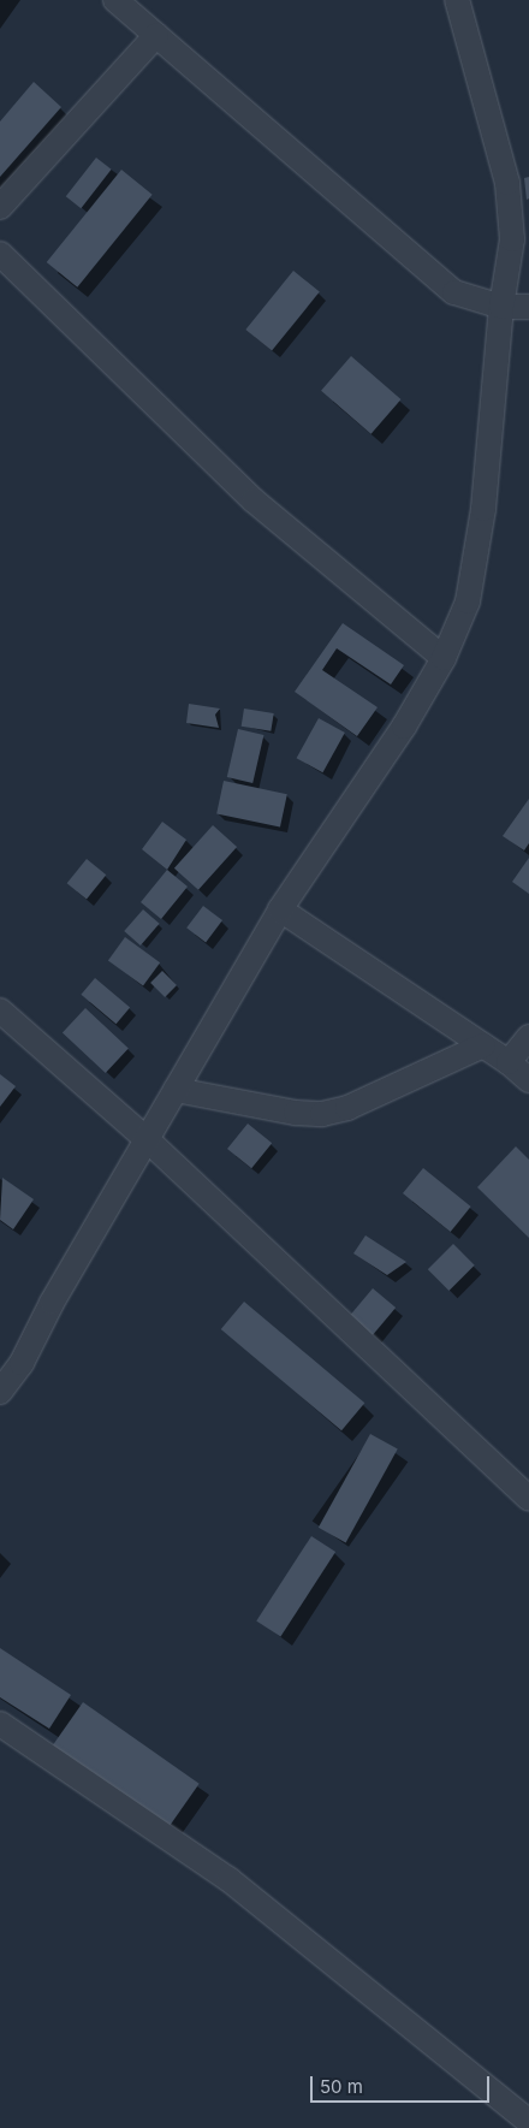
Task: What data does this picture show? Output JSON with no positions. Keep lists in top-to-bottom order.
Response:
{
  "scale_bar": "50 m"
}
